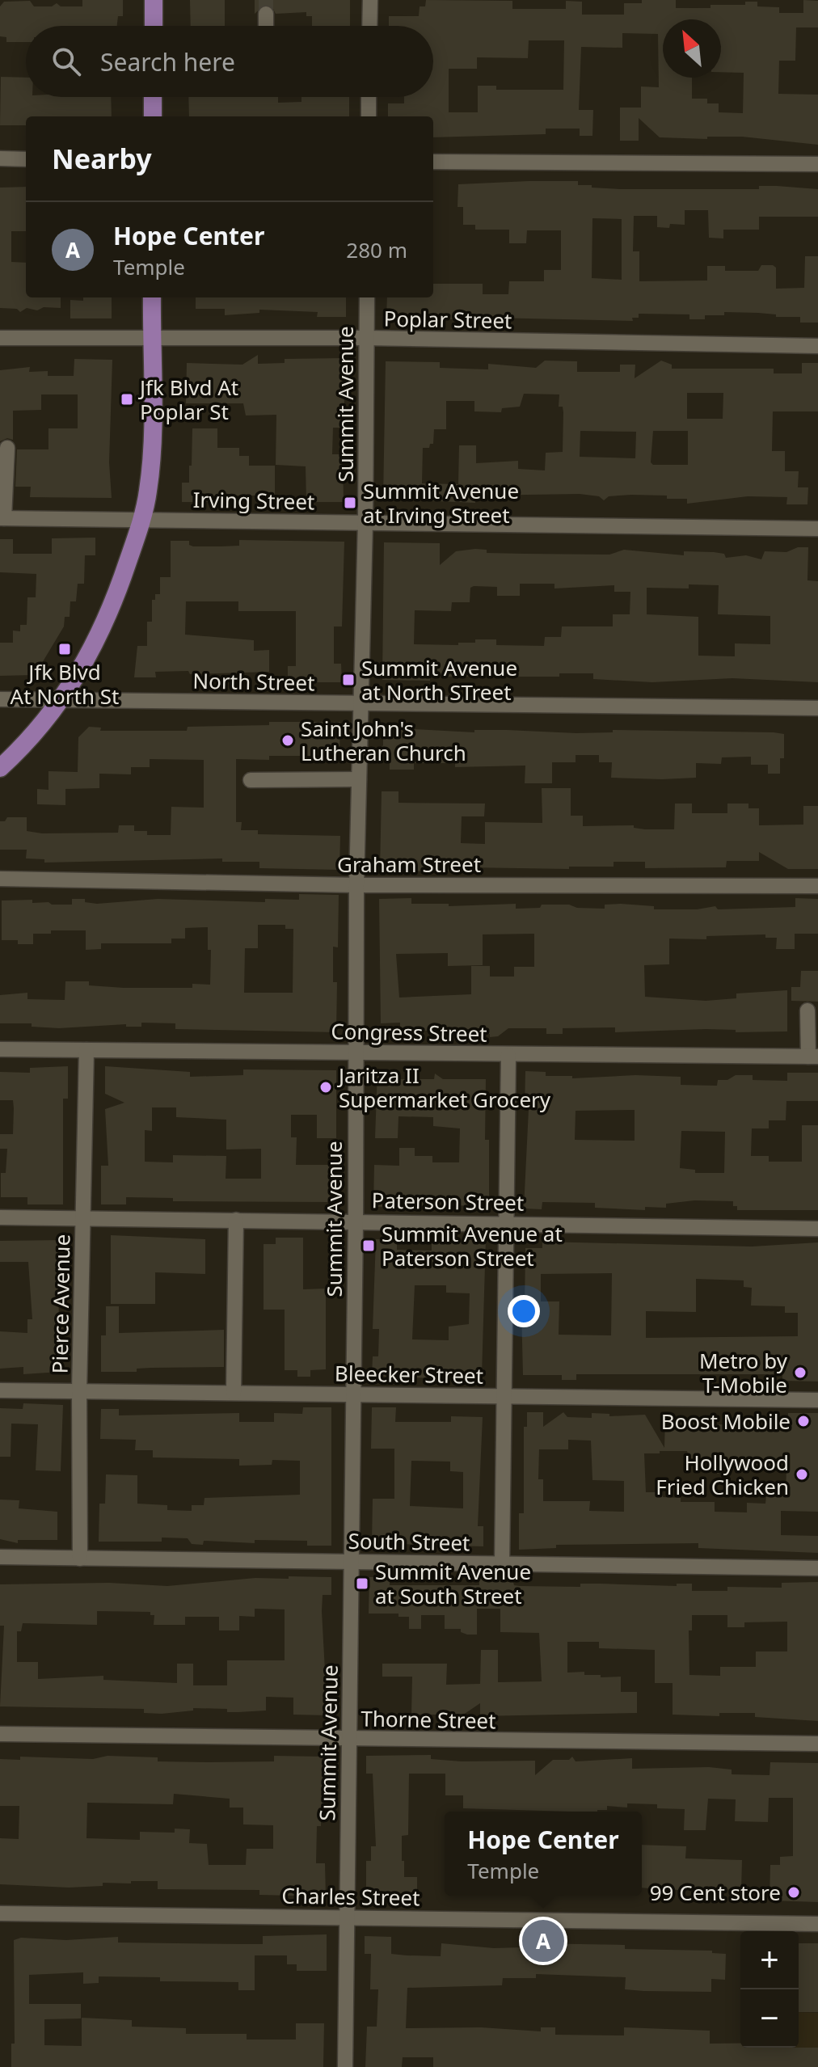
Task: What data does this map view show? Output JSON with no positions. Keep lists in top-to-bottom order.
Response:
{
  "streets": {
    "street": [
      "Poplar Street",
      "Summit Avenue",
      "Irving Street",
      "North Street",
      "Graham Street",
      "Congress Street",
      "Paterson Street",
      "Pierce Avenue",
      "Bleecker Street",
      "South Street",
      "Thorne Street",
      "Charles Street"
    ]
  },
  "crossings": [
    ["Poplar Street", "Summit Avenue"],
    ["Summit Avenue", "Irving Street"],
    ["Summit Avenue", "North Street"],
    ["Summit Avenue", "Graham Street"],
    ["Summit Avenue", "Congress Street"],
    ["Summit Avenue", "Paterson Street"],
    ["Summit Avenue", "Bleecker Street"],
    ["Summit Avenue", "South Street"],
    ["Summit Avenue", "Thorne Street"],
    ["Summit Avenue", "Charles Street"],
    ["Congress Street", "Pierce Avenue"],
    ["Paterson Street", "Pierce Avenue"],
    ["Pierce Avenue", "Bleecker Street"],
    ["Pierce Avenue", "South Street"]
  ],
  "places": {
    "transit": [
      "Jfk Blvd At Poplar St",
      "Summit Avenue at Irving Street",
      "Jfk Blvd At North St",
      "Summit Avenue at North STreet",
      "Summit Avenue at Paterson Street",
      "Summit Avenue at South Street"
    ],
    "other": [
      "Saint John's Lutheran Church",
      "Jaritza II Supermarket Grocery",
      "Metro by T-Mobile",
      "Boost Mobile",
      "Hollywood Fried Chicken",
      "99 Cent store"
    ]
  },
  "north": "top left",
  "page": {
    "search": "Search here",
    "heading": "Nearby",
    "list": [
      {
        "mark": "A",
        "name": "Hope Center",
        "note": "Temple",
        "value": "280 m"
      }
    ],
    "popup": ["Hope Center", "Temple"],
    "pins": "A",
    "map_buttons": ["+", "−"]
  }
}
